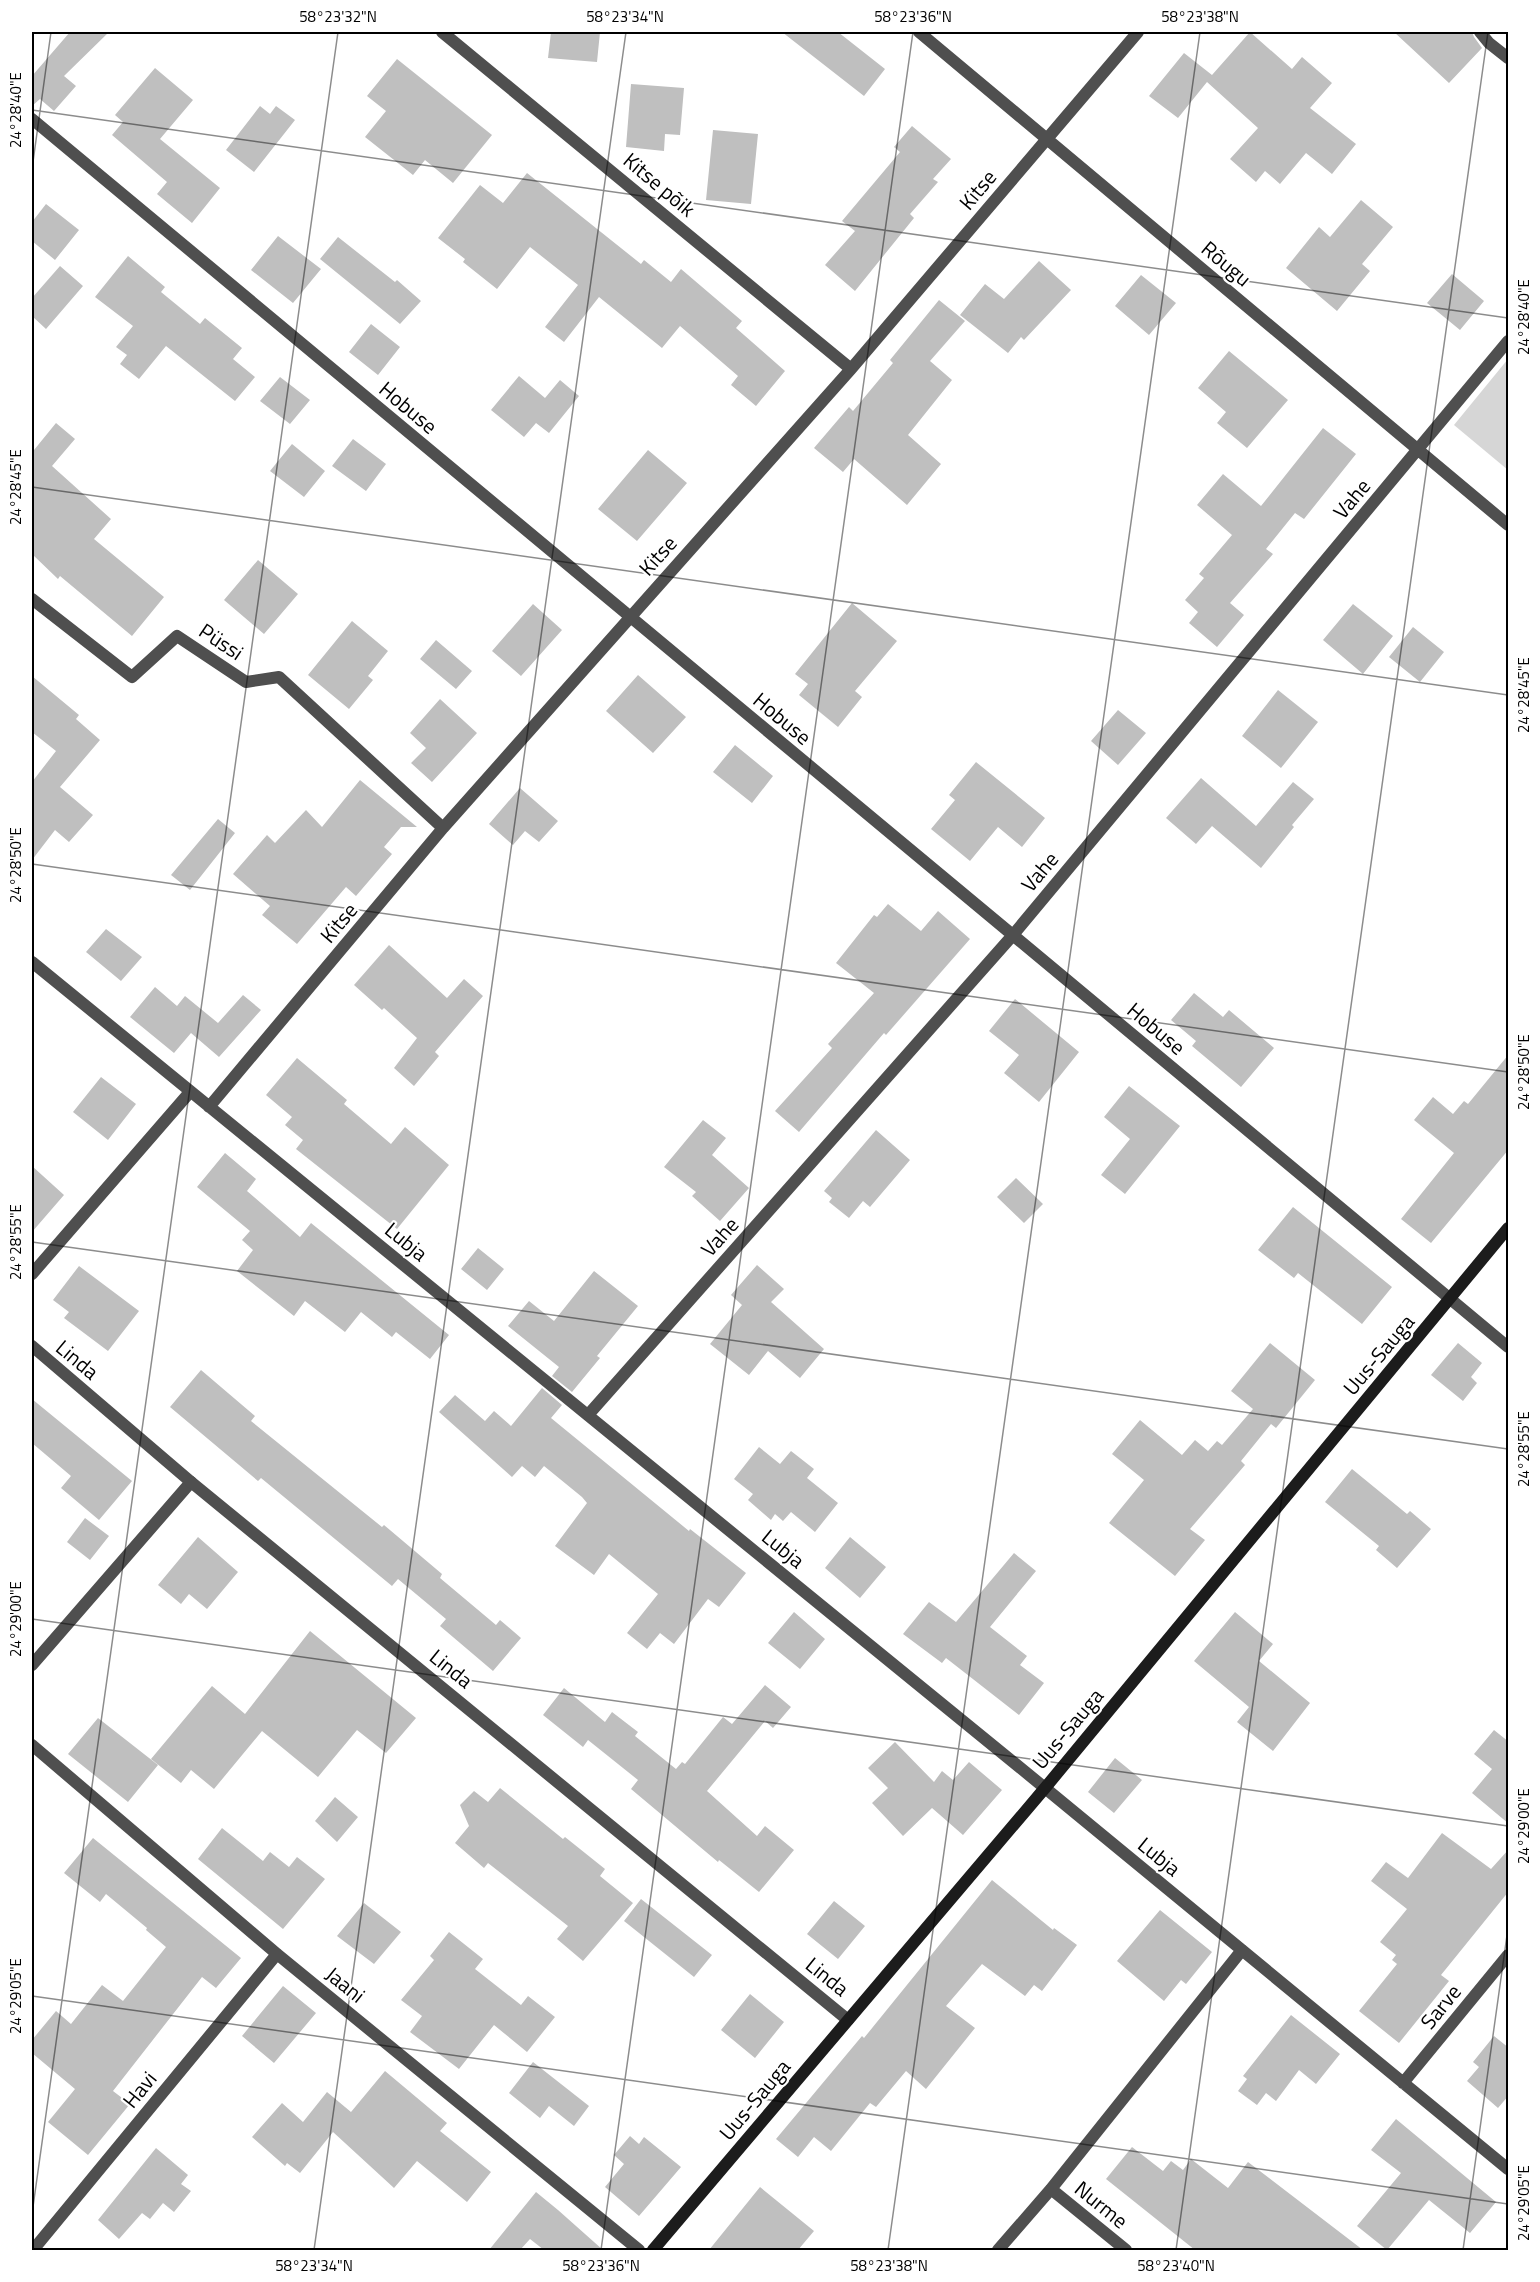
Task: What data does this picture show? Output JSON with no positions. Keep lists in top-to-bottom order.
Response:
{
  "streets": {
    "street": [
      "Kitse põik",
      "Kitse",
      "Rõugu",
      "Hobuse",
      "Vahe",
      "Püssi",
      "Lubja",
      "Uus-Sauga",
      "Linda",
      "Jaani",
      "Sarve",
      "Havi",
      "Nurme"
    ]
  },
  "crossings": [
    ["Kitse põik", "Kitse"],
    ["Kitse", "Rõugu"],
    ["Kitse", "Hobuse"],
    ["Kitse", "Püssi"],
    ["Kitse", "Lubja"],
    ["Rõugu", "Vahe"],
    ["Hobuse", "Vahe"],
    ["Hobuse", "Uus-Sauga"],
    ["Vahe", "Lubja"],
    ["Lubja", "Uus-Sauga"],
    ["Lubja", "Sarve"],
    ["Uus-Sauga", "Linda"],
    ["Jaani", "Havi"]
  ],
  "coordinates": [
    "58°23'32\"N",
    "58°23'34\"N",
    "58°23'36\"N",
    "58°23'38\"N",
    "24°28'40\"E",
    "24°28'45\"E",
    "24°28'50\"E",
    "24°28'55\"E",
    "24°29'00\"E",
    "24°29'05\"E",
    "58°23'40\"N"
  ]
}
